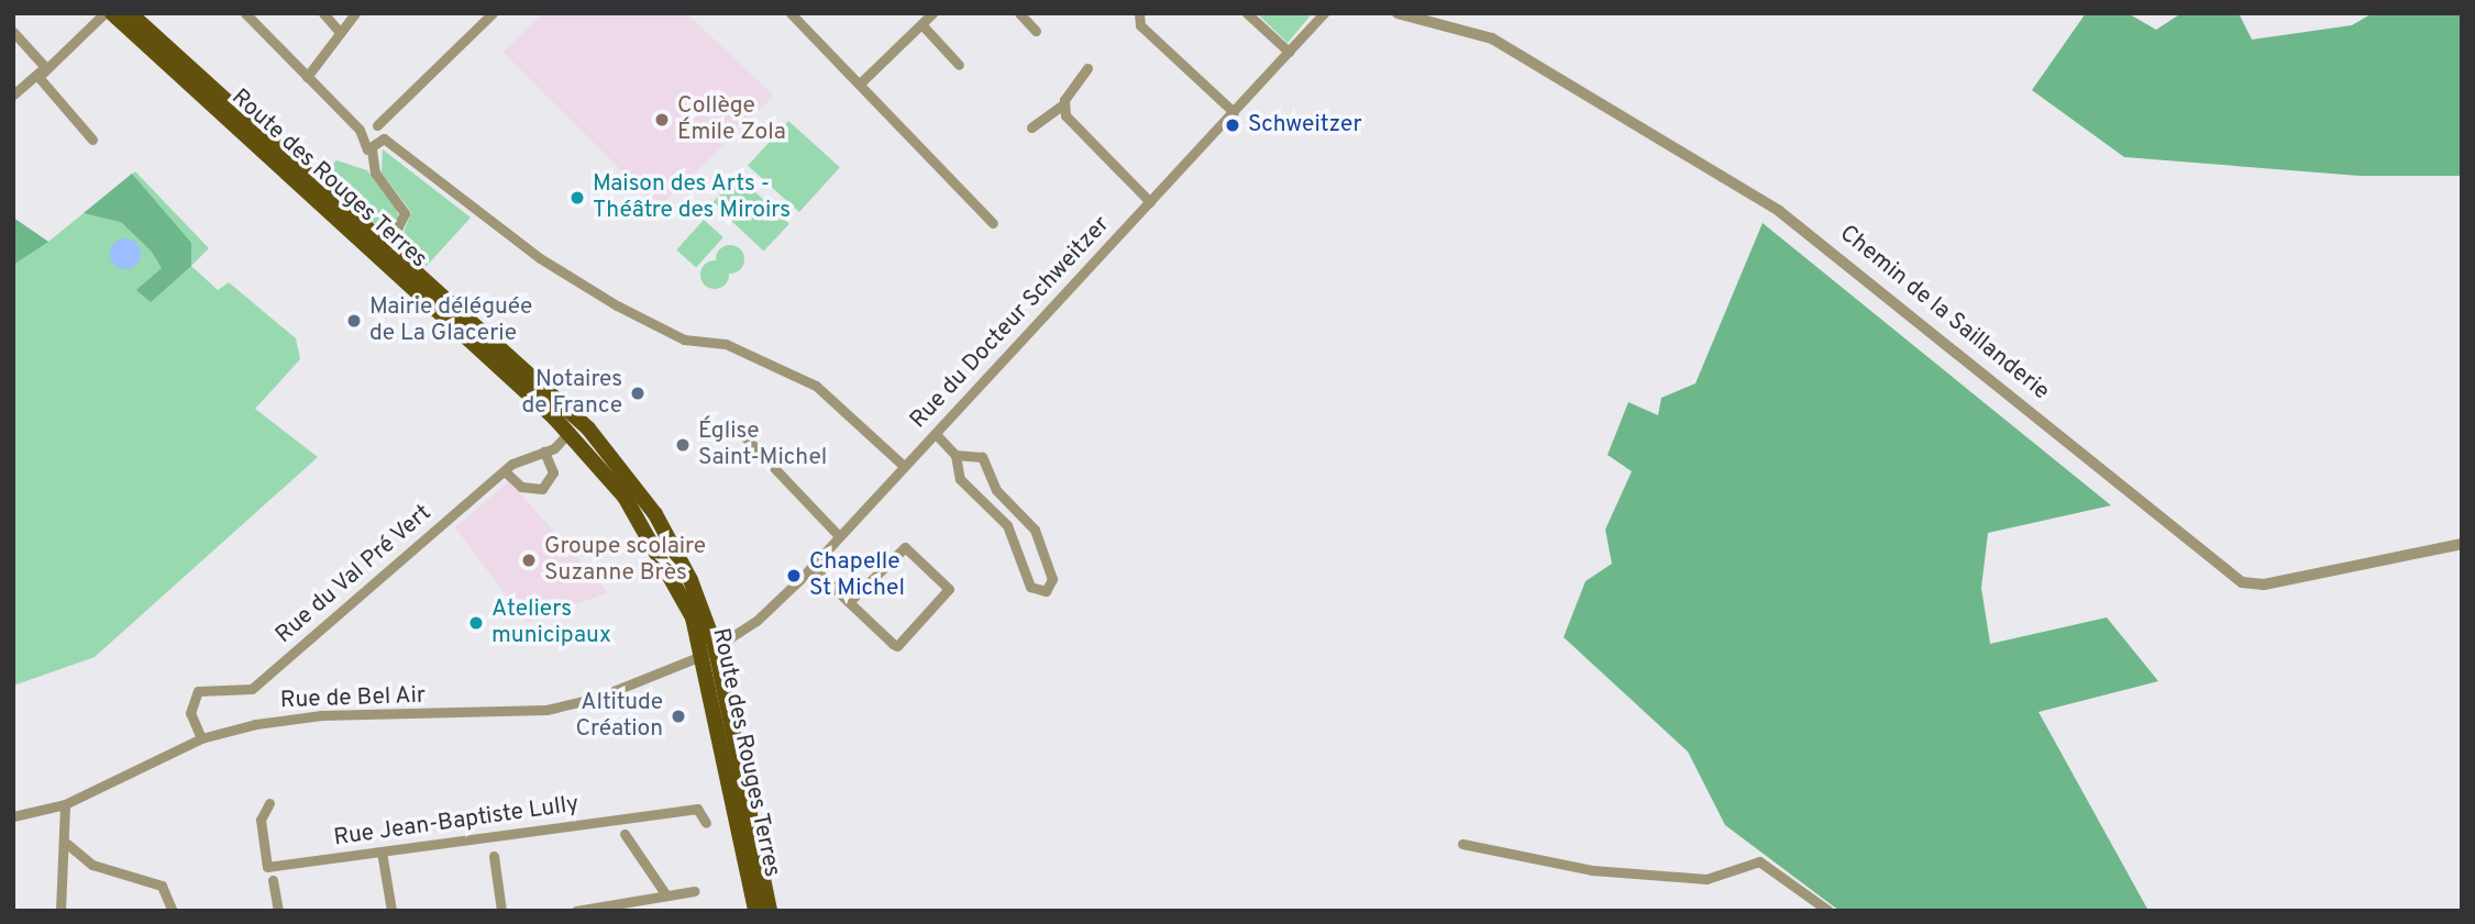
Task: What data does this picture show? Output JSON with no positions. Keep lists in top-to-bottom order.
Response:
{
  "streets": {
    "main road": ["Route des Rouges Terres"],
    "street": [
      "Chemin de la Saillanderie",
      "Rue du Docteur Schweitzer",
      "Rue du Val Pré Vert",
      "Rue de Bel Air",
      "Rue Jean-Baptiste Lully"
    ]
  },
  "crossings": [
    ["Route des Rouges Terres", "Rue du Docteur Schweitzer"],
    ["Route des Rouges Terres", "Rue du Val Pré Vert"],
    ["Route des Rouges Terres", "Rue de Bel Air"],
    ["Rue du Docteur Schweitzer", "Rue de Bel Air"],
    ["Rue du Val Pré Vert", "Rue de Bel Air"]
  ],
  "places": [
    "Collège Émile Zola",
    "Schweitzer",
    "Maison des Arts - Théâtre des Miroirs",
    "Mairie déléguée de La Glacerie",
    "Notaires de France",
    "Église Saint-Michel",
    "Groupe scolaire Suzanne Brès",
    "Chapelle St Michel",
    "Ateliers municipaux",
    "Altitude Création"
  ]
}
